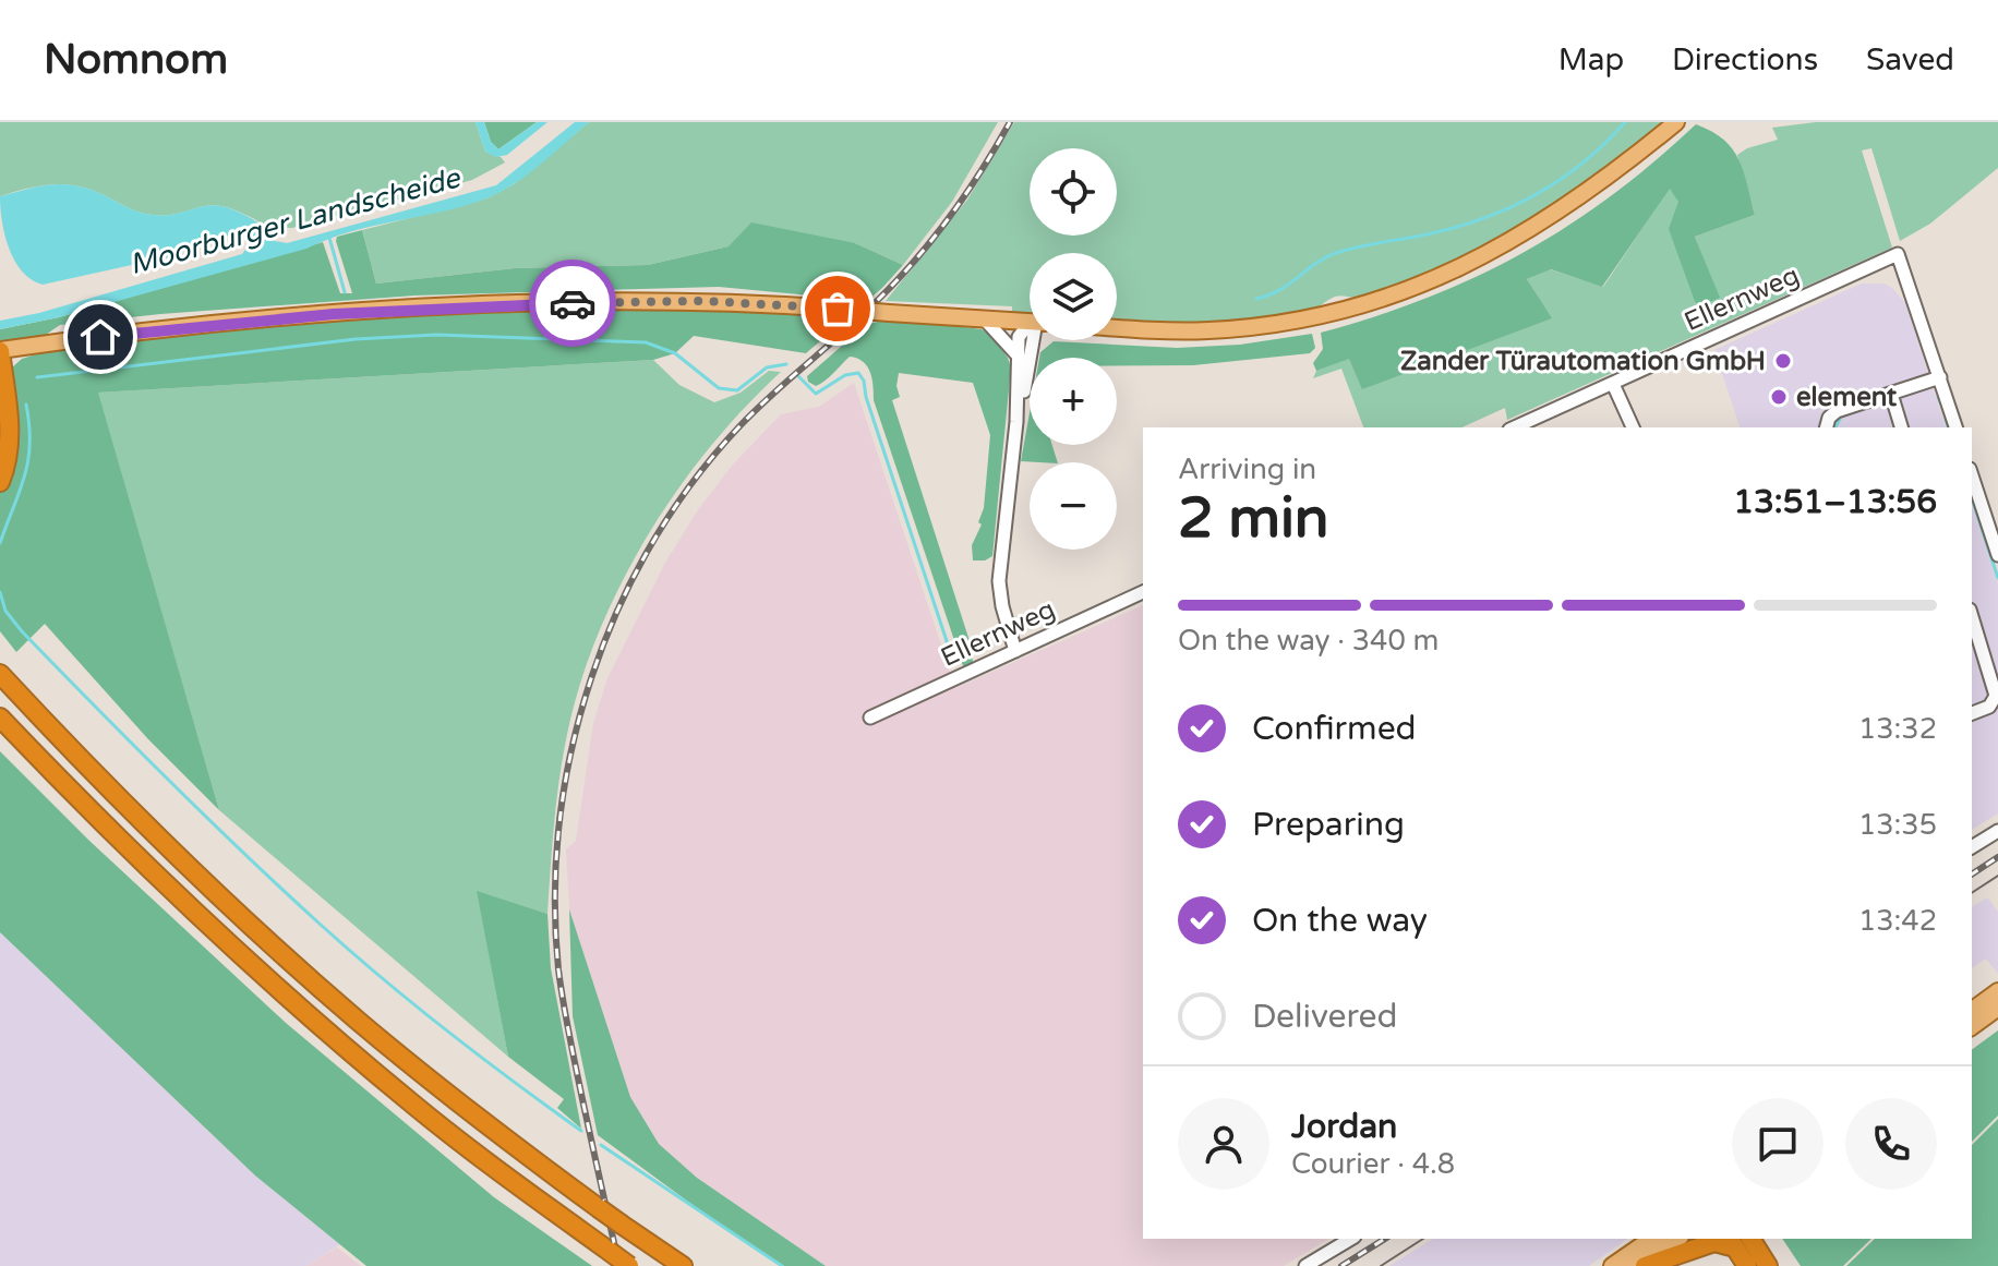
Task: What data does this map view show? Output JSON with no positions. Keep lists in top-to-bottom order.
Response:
{
  "streets": {
    "street": ["Ellernweg"]
  },
  "water": ["Moorburger Landscheide"],
  "places": ["Zander Türautomation GmbH", "element"],
  "page": {
    "header": "Nomnom",
    "nav": ["Map", "Directions", "Saved"],
    "map_buttons": ["+", "−"],
    "heading": ["2 min", "Arriving in", "13:51–13:56"],
    "panel": ["Jordan", "Courier · 4.8"],
    "bar": "On the way · 340 m",
    "list": [
      ["Confirmed", "13:32"],
      ["Preparing", "13:35"],
      ["On the way", "13:42"],
      "Delivered"
    ]
  }
}
